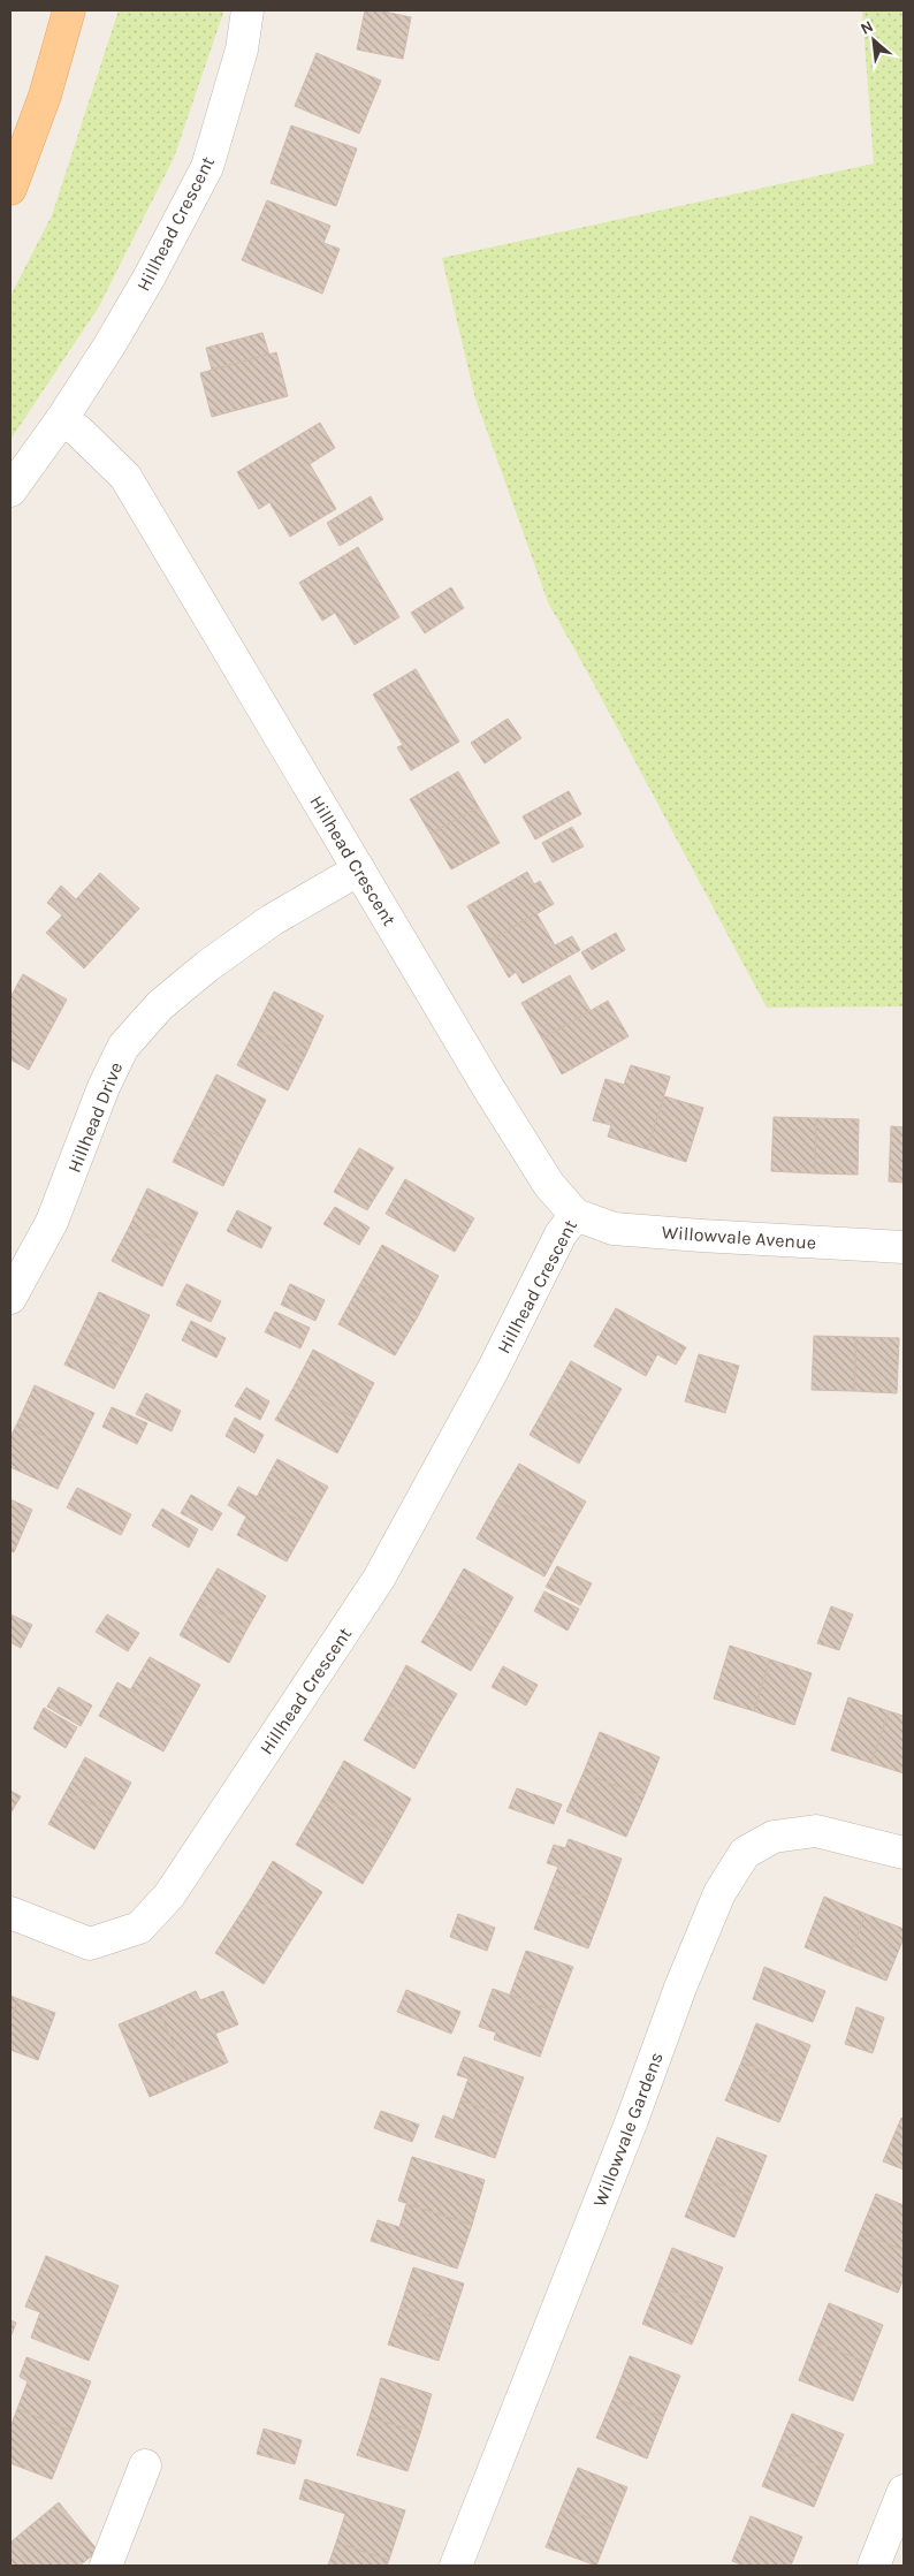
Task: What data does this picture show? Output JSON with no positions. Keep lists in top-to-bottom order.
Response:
{
  "streets": {
    "street": [
      "Hillhead Crescent",
      "Hillhead Drive",
      "Willowvale Avenue",
      "Willowvale Gardens"
    ]
  },
  "crossings": [
    ["Hillhead Crescent", "Hillhead Drive"],
    ["Hillhead Crescent", "Willowvale Avenue"]
  ],
  "north": "top left"
}
